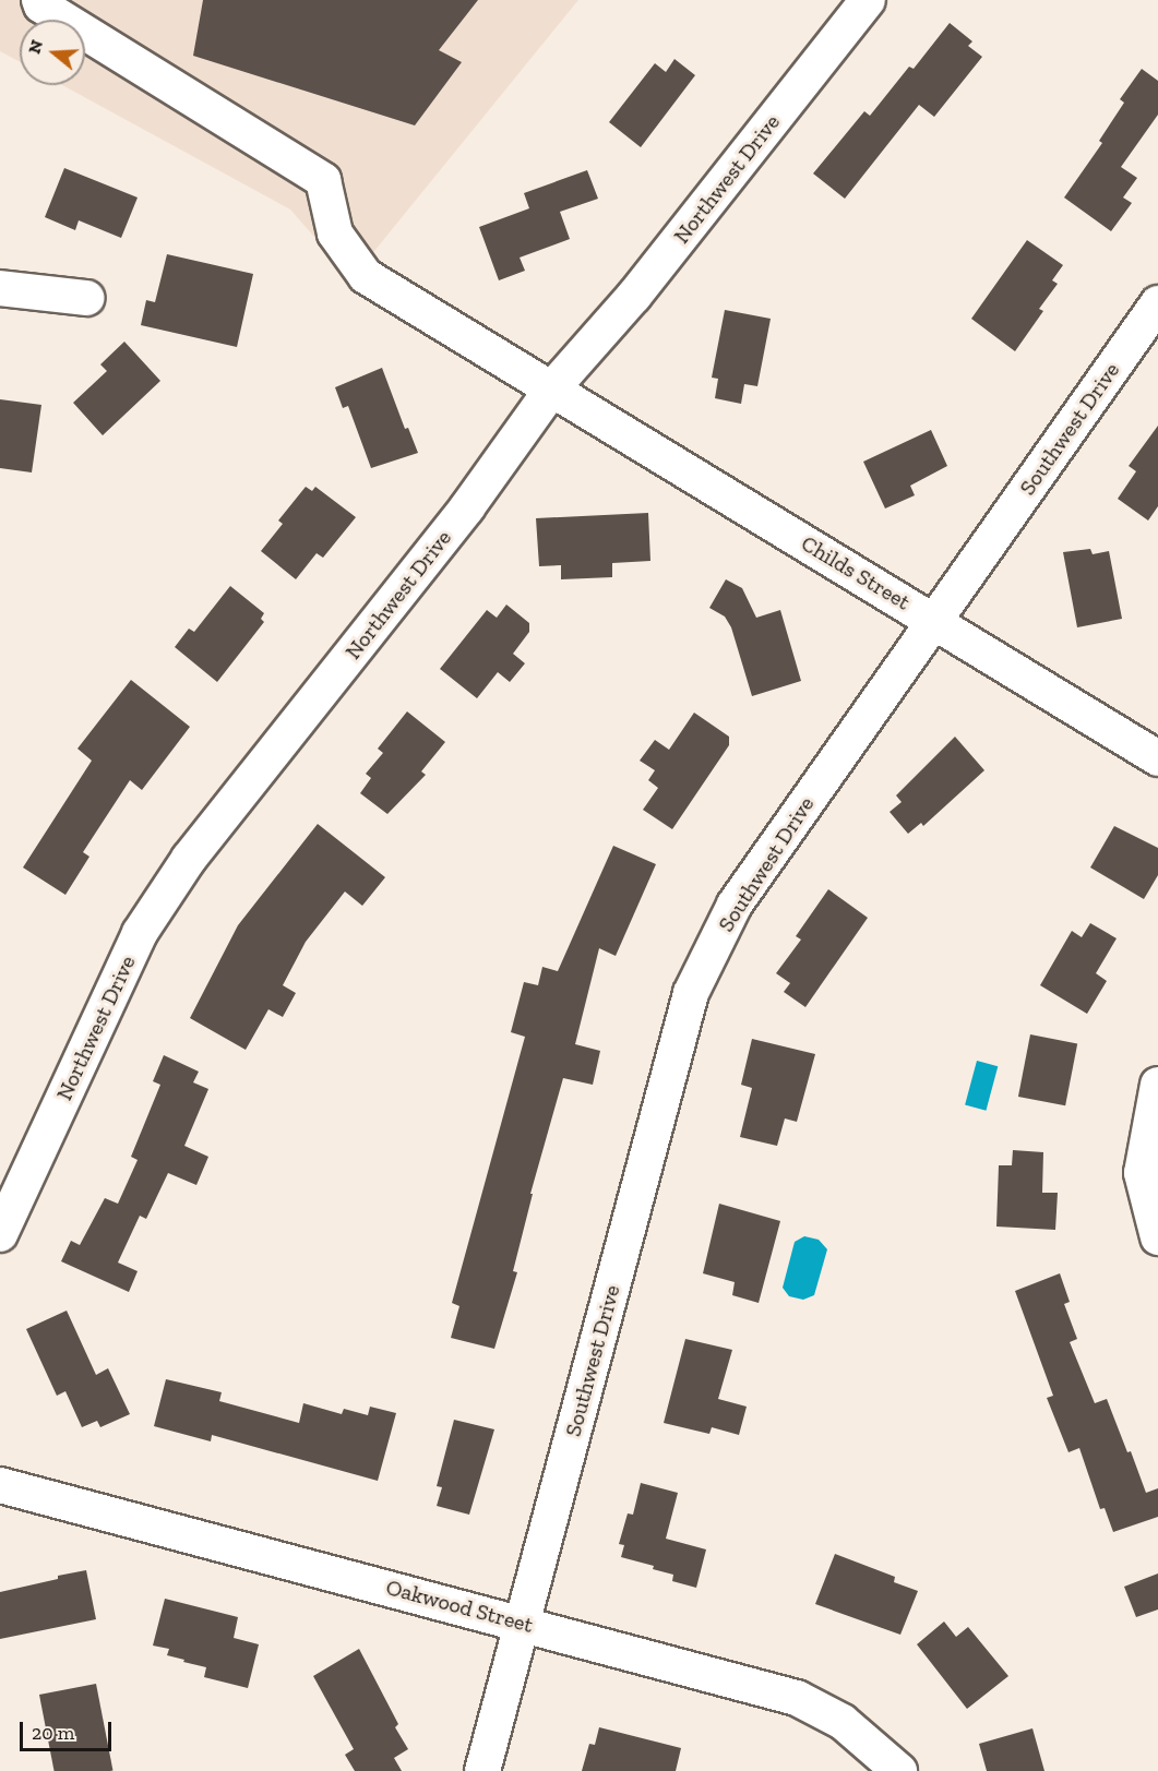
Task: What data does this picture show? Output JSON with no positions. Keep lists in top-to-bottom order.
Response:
{
  "streets": {
    "street": [
      "Northwest Drive",
      "Southwest Drive",
      "Childs Street",
      "Oakwood Street"
    ]
  },
  "crossings": [
    ["Northwest Drive", "Childs Street"],
    ["Southwest Drive", "Childs Street"],
    ["Southwest Drive", "Oakwood Street"]
  ],
  "scale_bar": "20 m",
  "north": "left"
}
